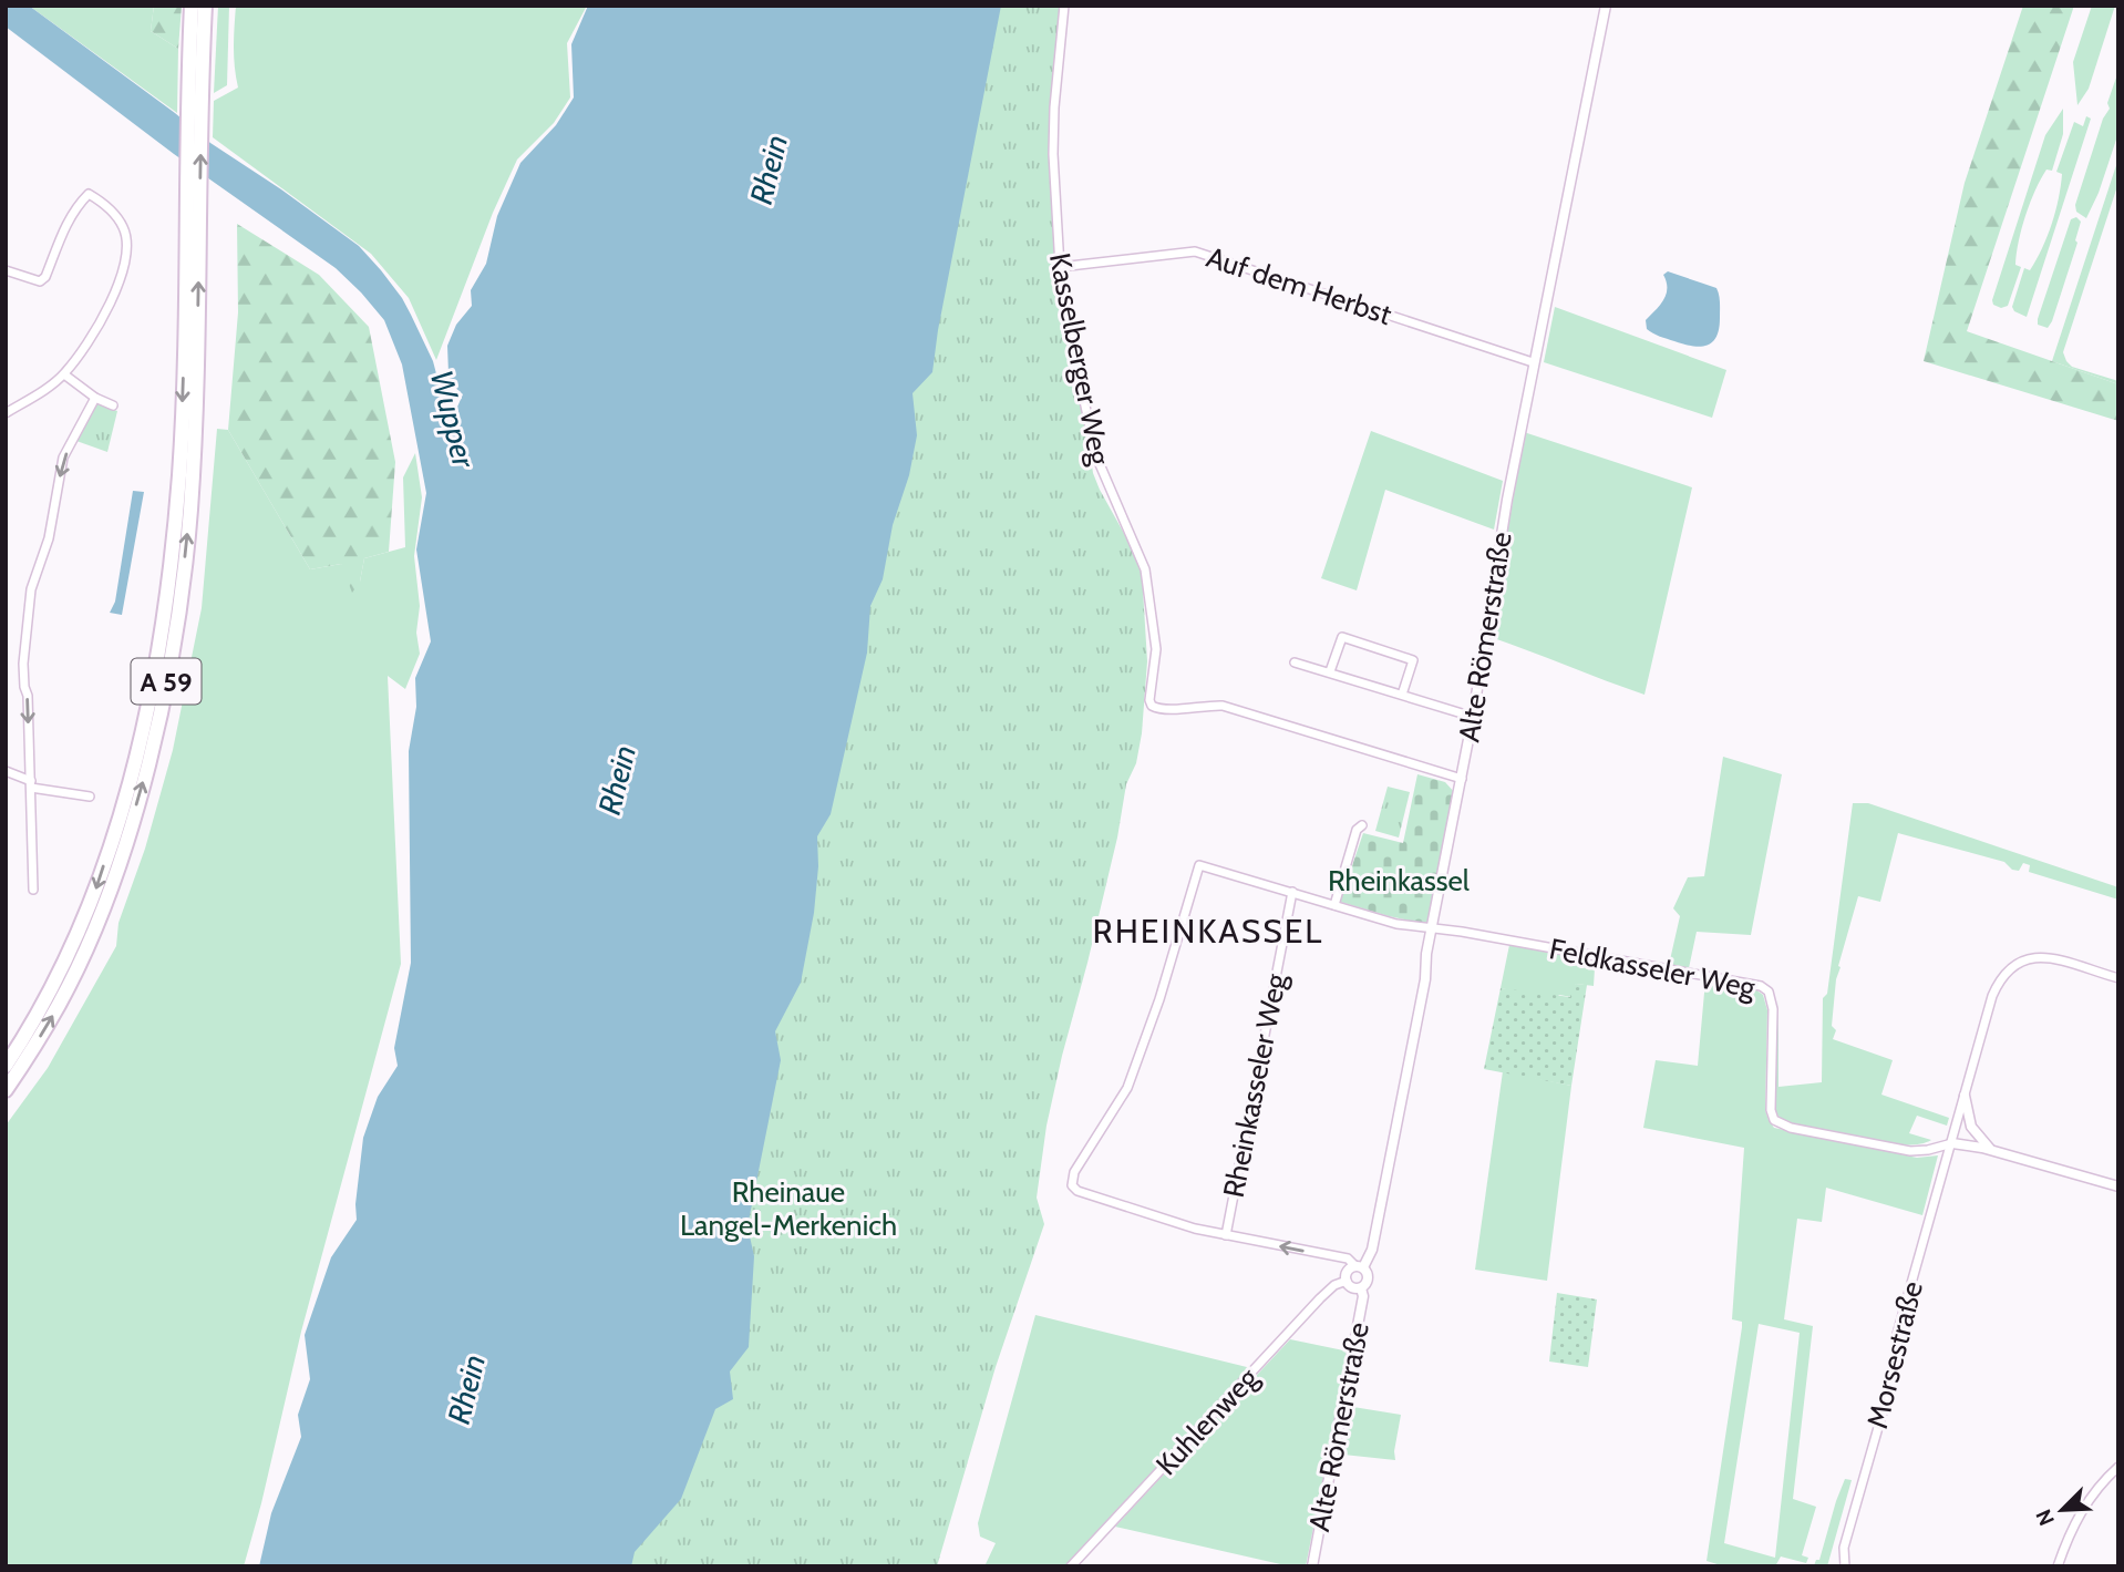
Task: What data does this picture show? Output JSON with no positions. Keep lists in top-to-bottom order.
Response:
{
  "streets": {
    "highway": ["A 59"],
    "street": [
      "Auf dem Herbst",
      "Kasselberger Weg",
      "Alte Römerstraße",
      "Feldkasseler Weg",
      "Rheinkasseler Weg",
      "Morsestraße",
      "Kuhlenweg"
    ]
  },
  "crossings": [
    ["Auf dem Herbst", "Kasselberger Weg"],
    ["Auf dem Herbst", "Alte Römerstraße"],
    ["Kasselberger Weg", "Alte Römerstraße"],
    ["Alte Römerstraße", "Feldkasseler Weg"],
    ["Alte Römerstraße", "Kuhlenweg"],
    ["Feldkasseler Weg", "Rheinkasseler Weg"],
    ["Feldkasseler Weg", "Morsestraße"]
  ],
  "districts": ["RHEINKASSEL"],
  "water": ["Rhein", "Wupper"],
  "parks": ["Rheinkassel", "Rheinaue Langel-Merkenich"],
  "north": "bottom left"
}
